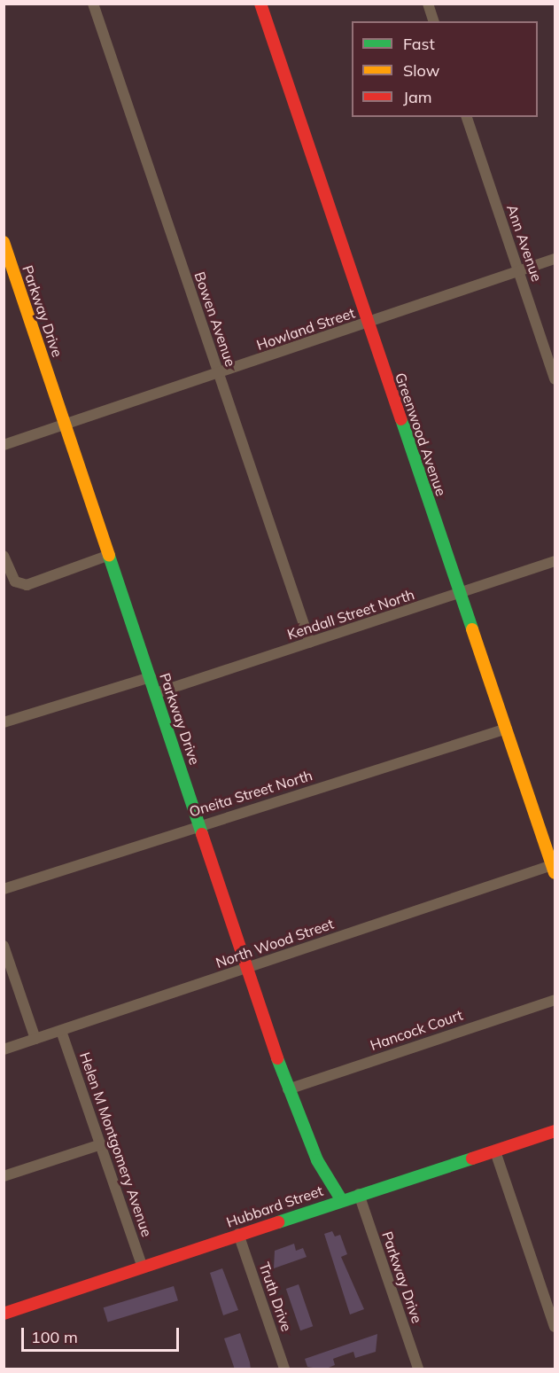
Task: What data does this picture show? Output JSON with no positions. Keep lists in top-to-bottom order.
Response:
{
  "streets": {
    "street": [
      "Ann Avenue",
      "Parkway Drive",
      "Bowen Avenue",
      "Howland Street",
      "Greenwood Avenue",
      "Kendall Street North",
      "Oneita Street North",
      "North Wood Street",
      "Hancock Court",
      "Helen M Montgomery Avenue",
      "Hubbard Street",
      "Truth Drive"
    ]
  },
  "crossings": [
    ["Ann Avenue", "Howland Street"],
    ["Parkway Drive", "Howland Street"],
    ["Parkway Drive", "Kendall Street North"],
    ["Parkway Drive", "Oneita Street North"],
    ["Parkway Drive", "North Wood Street"],
    ["Parkway Drive", "Hancock Court"],
    ["Parkway Drive", "Hubbard Street"],
    ["Bowen Avenue", "Howland Street"],
    ["Bowen Avenue", "Kendall Street North"],
    ["Howland Street", "Greenwood Avenue"],
    ["Greenwood Avenue", "Kendall Street North"],
    ["Greenwood Avenue", "Oneita Street North"],
    ["Greenwood Avenue", "North Wood Street"],
    ["North Wood Street", "Helen M Montgomery Avenue"],
    ["Helen M Montgomery Avenue", "Hubbard Street"],
    ["Hubbard Street", "Truth Drive"]
  ],
  "legend": ["Fast", "Slow", "Jam"],
  "scale_bar": "100 m"
}
